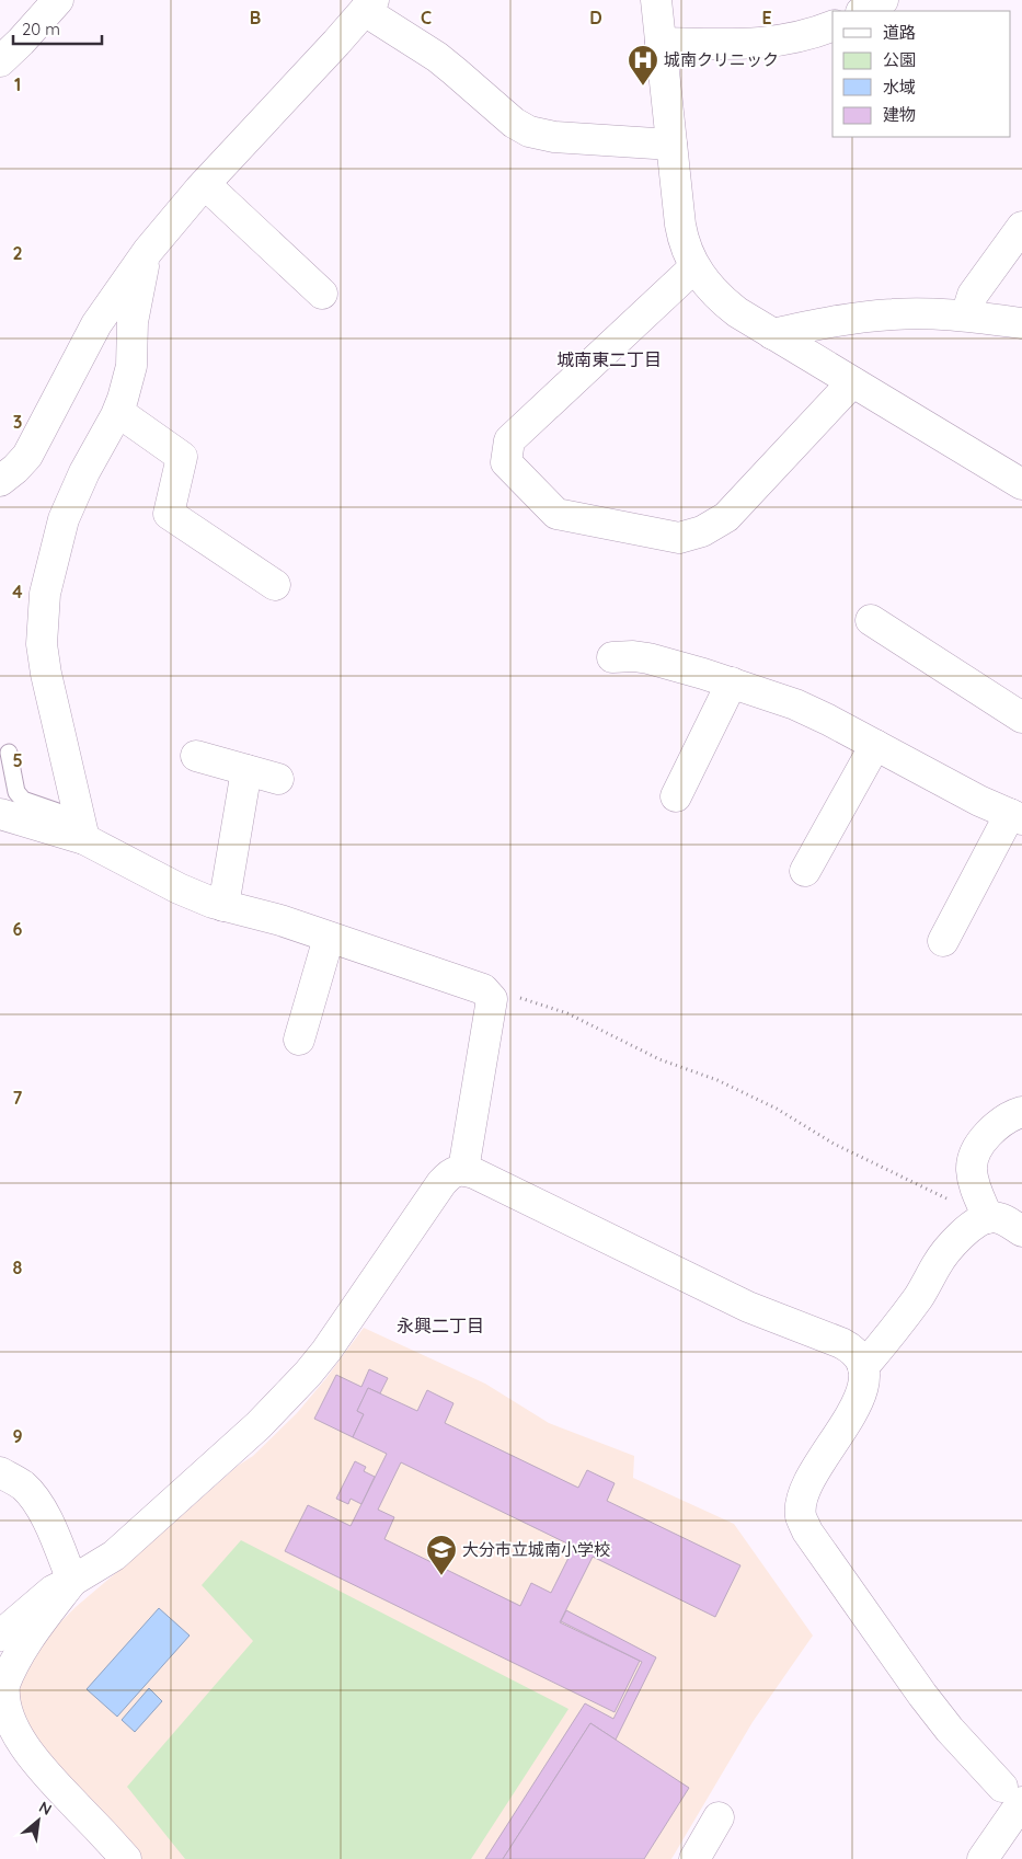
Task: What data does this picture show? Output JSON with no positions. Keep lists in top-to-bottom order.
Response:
{
  "districts": ["城南東二丁目", "永興二丁目"],
  "places": {
    "hospital": ["城南クリニック"],
    "school or university": ["大分市立城南小学校"]
  },
  "legend": [
    "道路",
    "公園",
    "水域",
    "建物"
  ],
  "scale_bar": "20 m",
  "north": "top right",
  "grid": {
    "columns": [
      "B",
      "C",
      "D",
      "E"
    ],
    "rows": [
      "1",
      "2",
      "3",
      "4",
      "5",
      "6",
      "7",
      "8",
      "9"
    ]
  }
}
